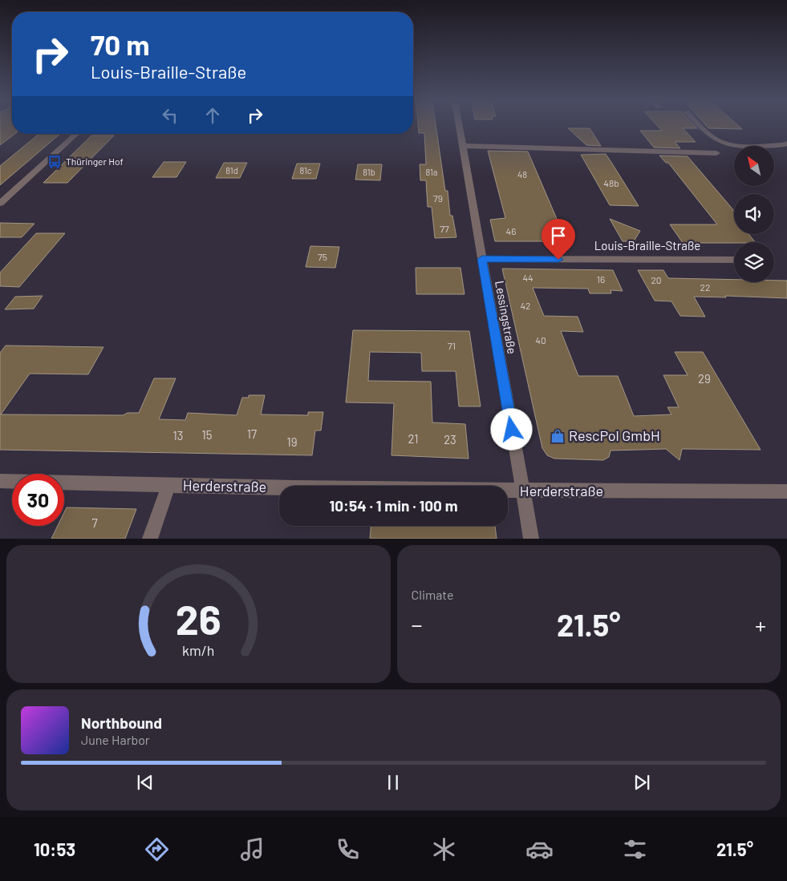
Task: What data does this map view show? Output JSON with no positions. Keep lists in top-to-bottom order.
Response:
{
  "streets": {
    "street": ["Louis-Braille-Straße", "Lessingstraße", "Herderstraße"]
  },
  "crossings": [
    ["Louis-Braille-Straße", "Lessingstraße"],
    ["Lessingstraße", "Herderstraße"]
  ],
  "places": {
    "bus stop": ["Thüringer Hof"],
    "shop": ["RescPol GmbH"]
  },
  "house_numbers": [
    "81d",
    "81c",
    "81b",
    "81a",
    "48",
    "48b",
    "79",
    "77",
    "46",
    "75",
    "44",
    "16",
    "20",
    "22",
    "42",
    "40",
    "71",
    "29",
    "17",
    "15",
    "13",
    "21",
    "23",
    "19",
    "7"
  ],
  "north": "top left",
  "page": {
    "turn": ["70 m", "Louis-Braille-Straße"],
    "limit": "30",
    "trip": "10:54 · 1 min · 100 m",
    "tile": "Climate",
    "heat": ["−", "21.5°", "+"],
    "song": ["Northbound", "June Harbor"],
    "tabs": ["10:53", "21.5°"],
    "gauge": ["26", "km/h"]
  }
}
